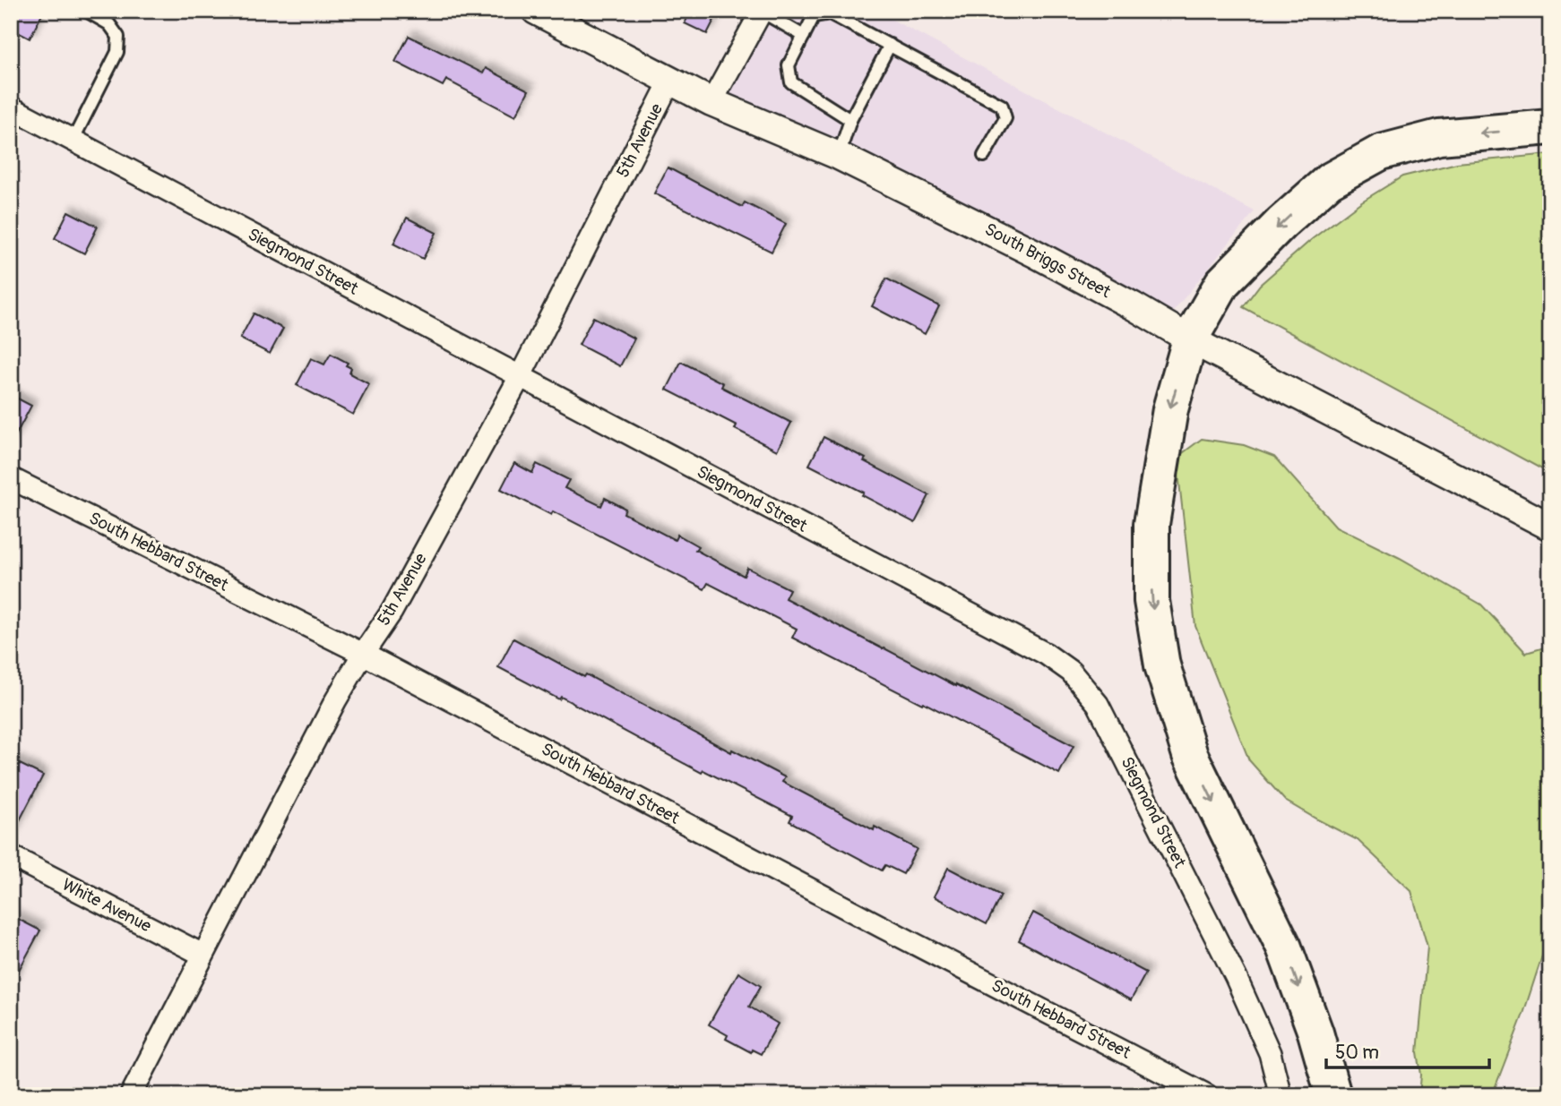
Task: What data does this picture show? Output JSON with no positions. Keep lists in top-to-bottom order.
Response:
{
  "streets": {
    "street": [
      "5th Avenue",
      "South Briggs Street",
      "Siegmond Street",
      "South Hebbard Street",
      "White Avenue"
    ]
  },
  "crossings": [
    ["5th Avenue", "South Briggs Street"],
    ["5th Avenue", "Siegmond Street"],
    ["5th Avenue", "South Hebbard Street"],
    ["5th Avenue", "White Avenue"]
  ],
  "scale_bar": "50 m"
}
